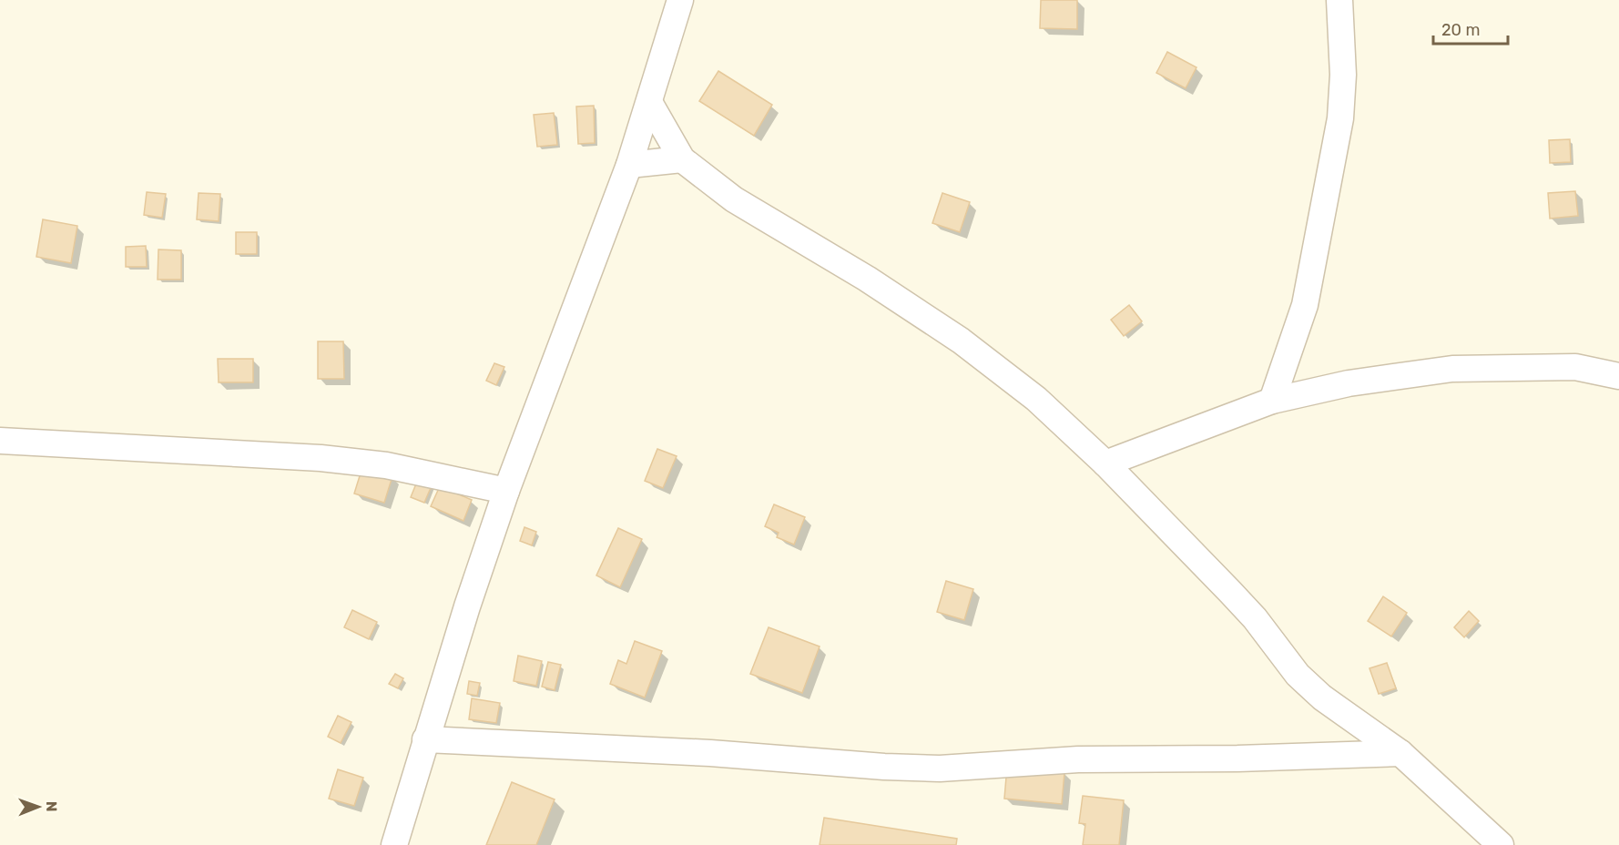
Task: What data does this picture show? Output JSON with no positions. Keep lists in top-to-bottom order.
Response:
{
  "scale_bar": "20 m",
  "north": "right"
}
